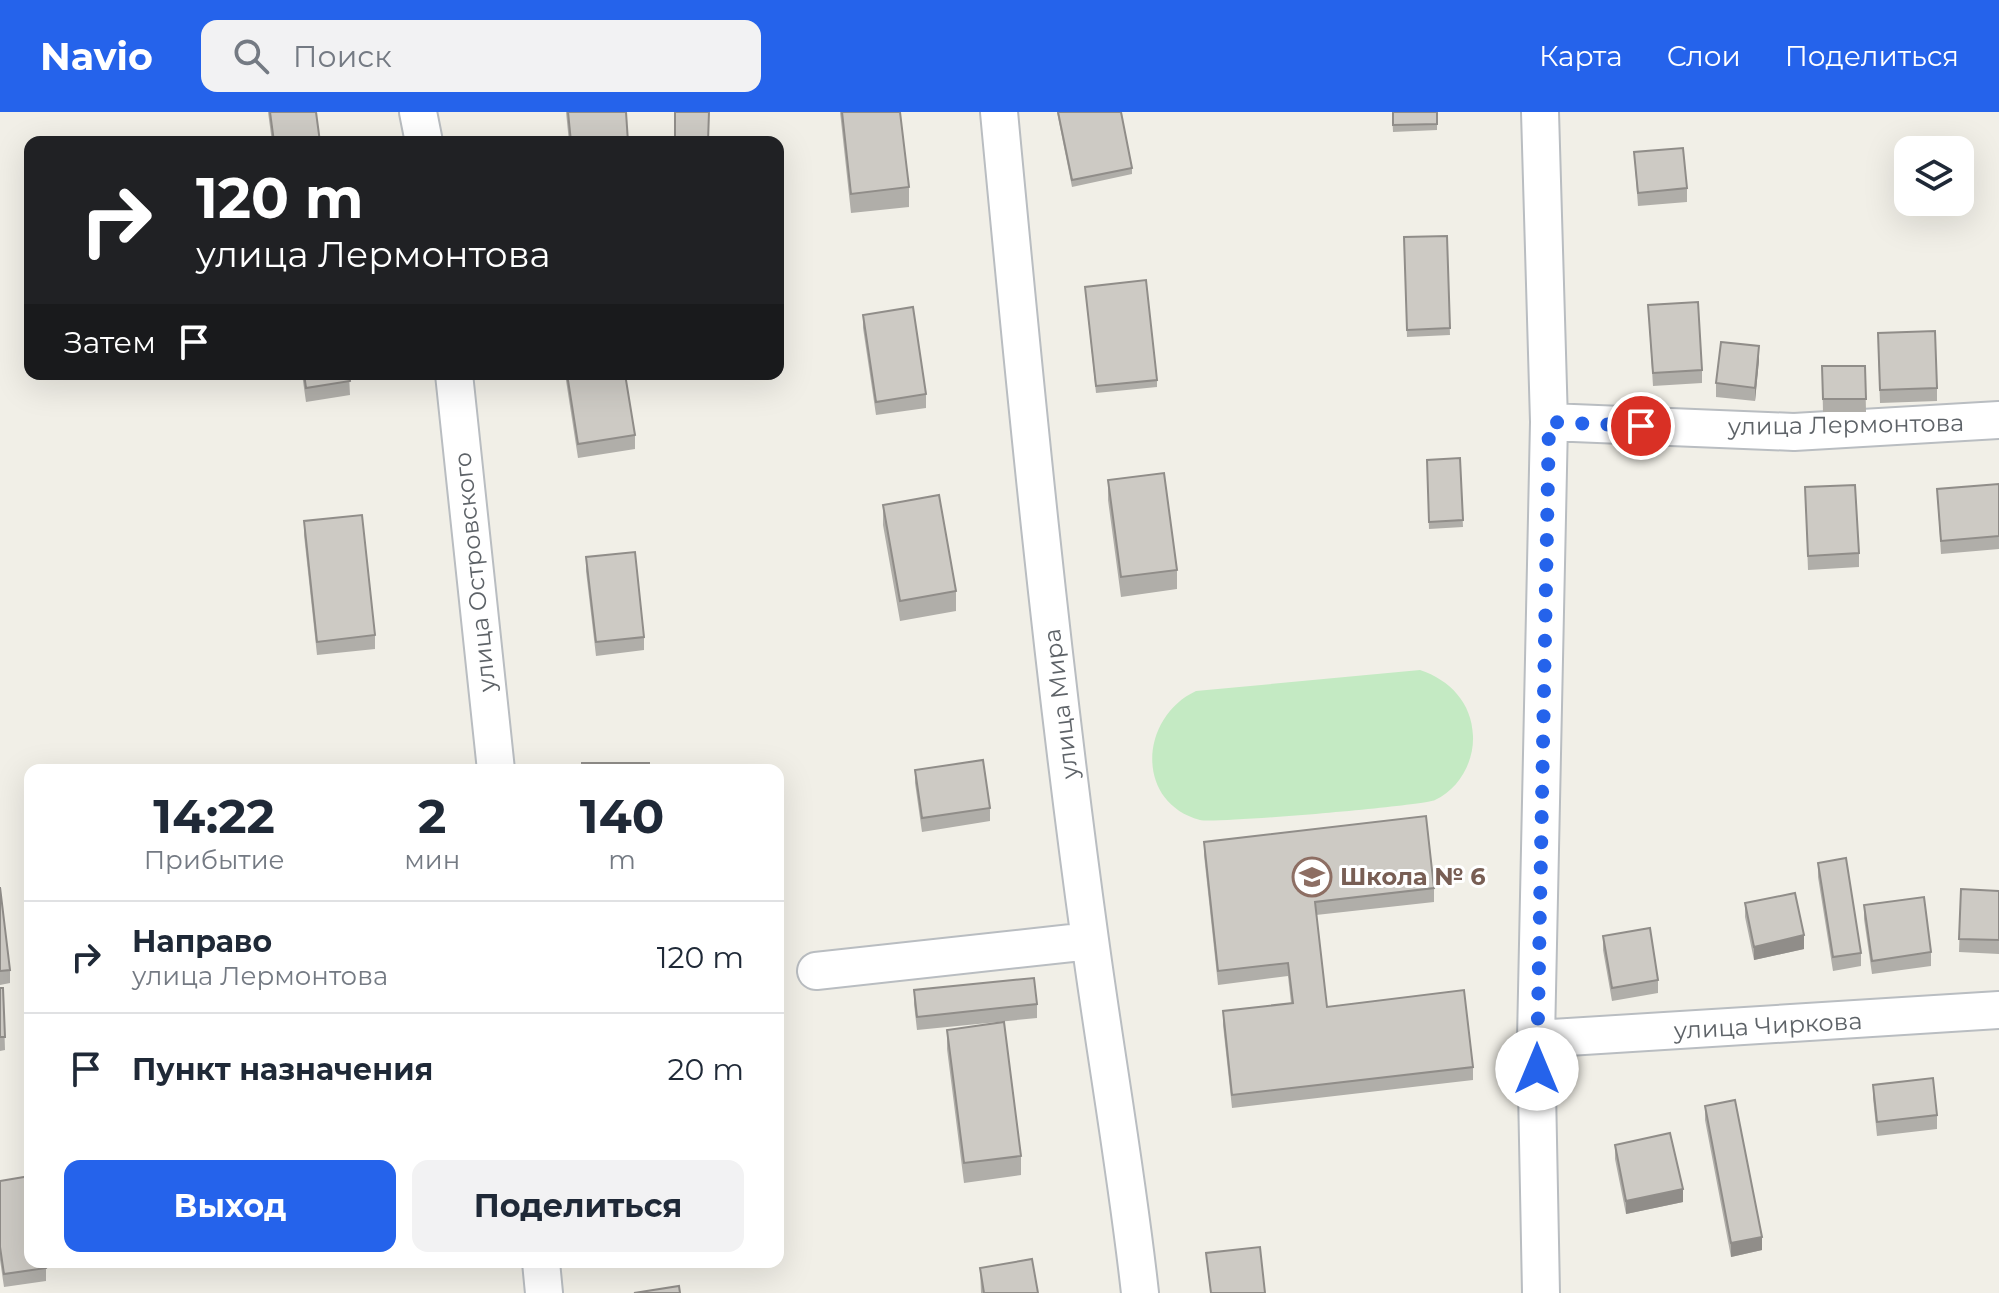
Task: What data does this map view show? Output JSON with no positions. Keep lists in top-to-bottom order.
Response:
{
  "streets": {
    "street": [
      "улица Лермонтова",
      "улица Островского",
      "улица Мира",
      "улица Чиркова"
    ]
  },
  "places": {
    "school or university": ["Школа № 6"]
  },
  "page": {
    "header": "Navio",
    "search": "Поиск",
    "nav": ["Карта", "Слои", "Поделиться"],
    "turn": ["120 m", "улица Лермонтова"],
    "then": "Затем",
    "eta": [
      "14:22",
      "Прибытие",
      "2",
      "мин",
      "140",
      "m"
    ],
    "list": [
      {
        "name": "Направо",
        "note": "улица Лермонтова",
        "value": "120 m"
      },
      {
        "name": "Пункт назначения",
        "value": "20 m"
      }
    ],
    "buttons": ["Выход", "Поделиться"]
  }
}
